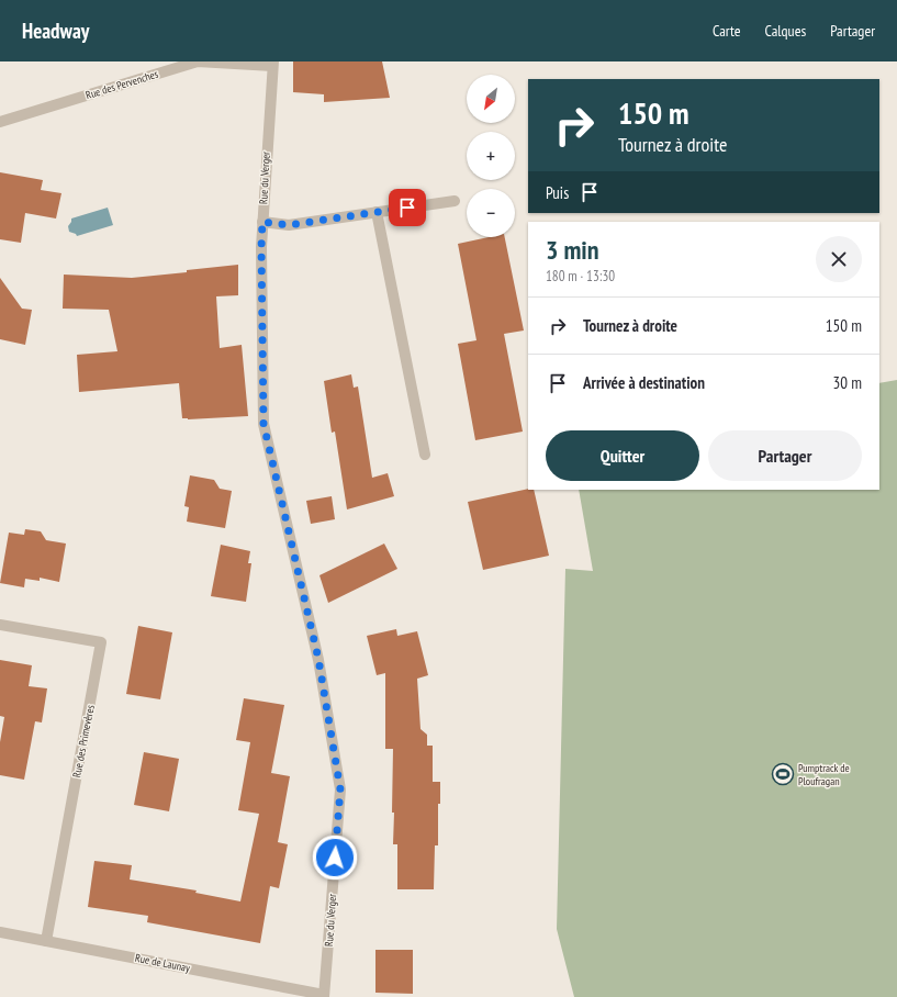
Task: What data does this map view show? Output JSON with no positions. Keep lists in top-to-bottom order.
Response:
{
  "streets": {
    "street": [
      "Rue des Pervenches",
      "Rue du Verger",
      "Rue des Primevères",
      "Rue de Launay"
    ]
  },
  "crossings": [
    ["Rue des Pervenches", "Rue du Verger"],
    ["Rue du Verger", "Rue de Launay"],
    ["Rue des Primevères", "Rue de Launay"]
  ],
  "places": {
    "sports": ["Pumptrack de Ploufragan"]
  },
  "north": "bottom left",
  "page": {
    "header": "Headway",
    "nav": ["Carte", "Calques", "Partager"],
    "map_buttons": ["+", "−"],
    "turn": ["150 m", "Tournez à droite"],
    "then": "Puis",
    "heading": ["3 min", "180 m · 13:30"],
    "list": [
      {
        "name": "Tournez à droite",
        "value": "150 m"
      },
      {
        "name": "Arrivée à destination",
        "value": "30 m"
      }
    ],
    "buttons": ["Quitter", "Partager"]
  }
}
